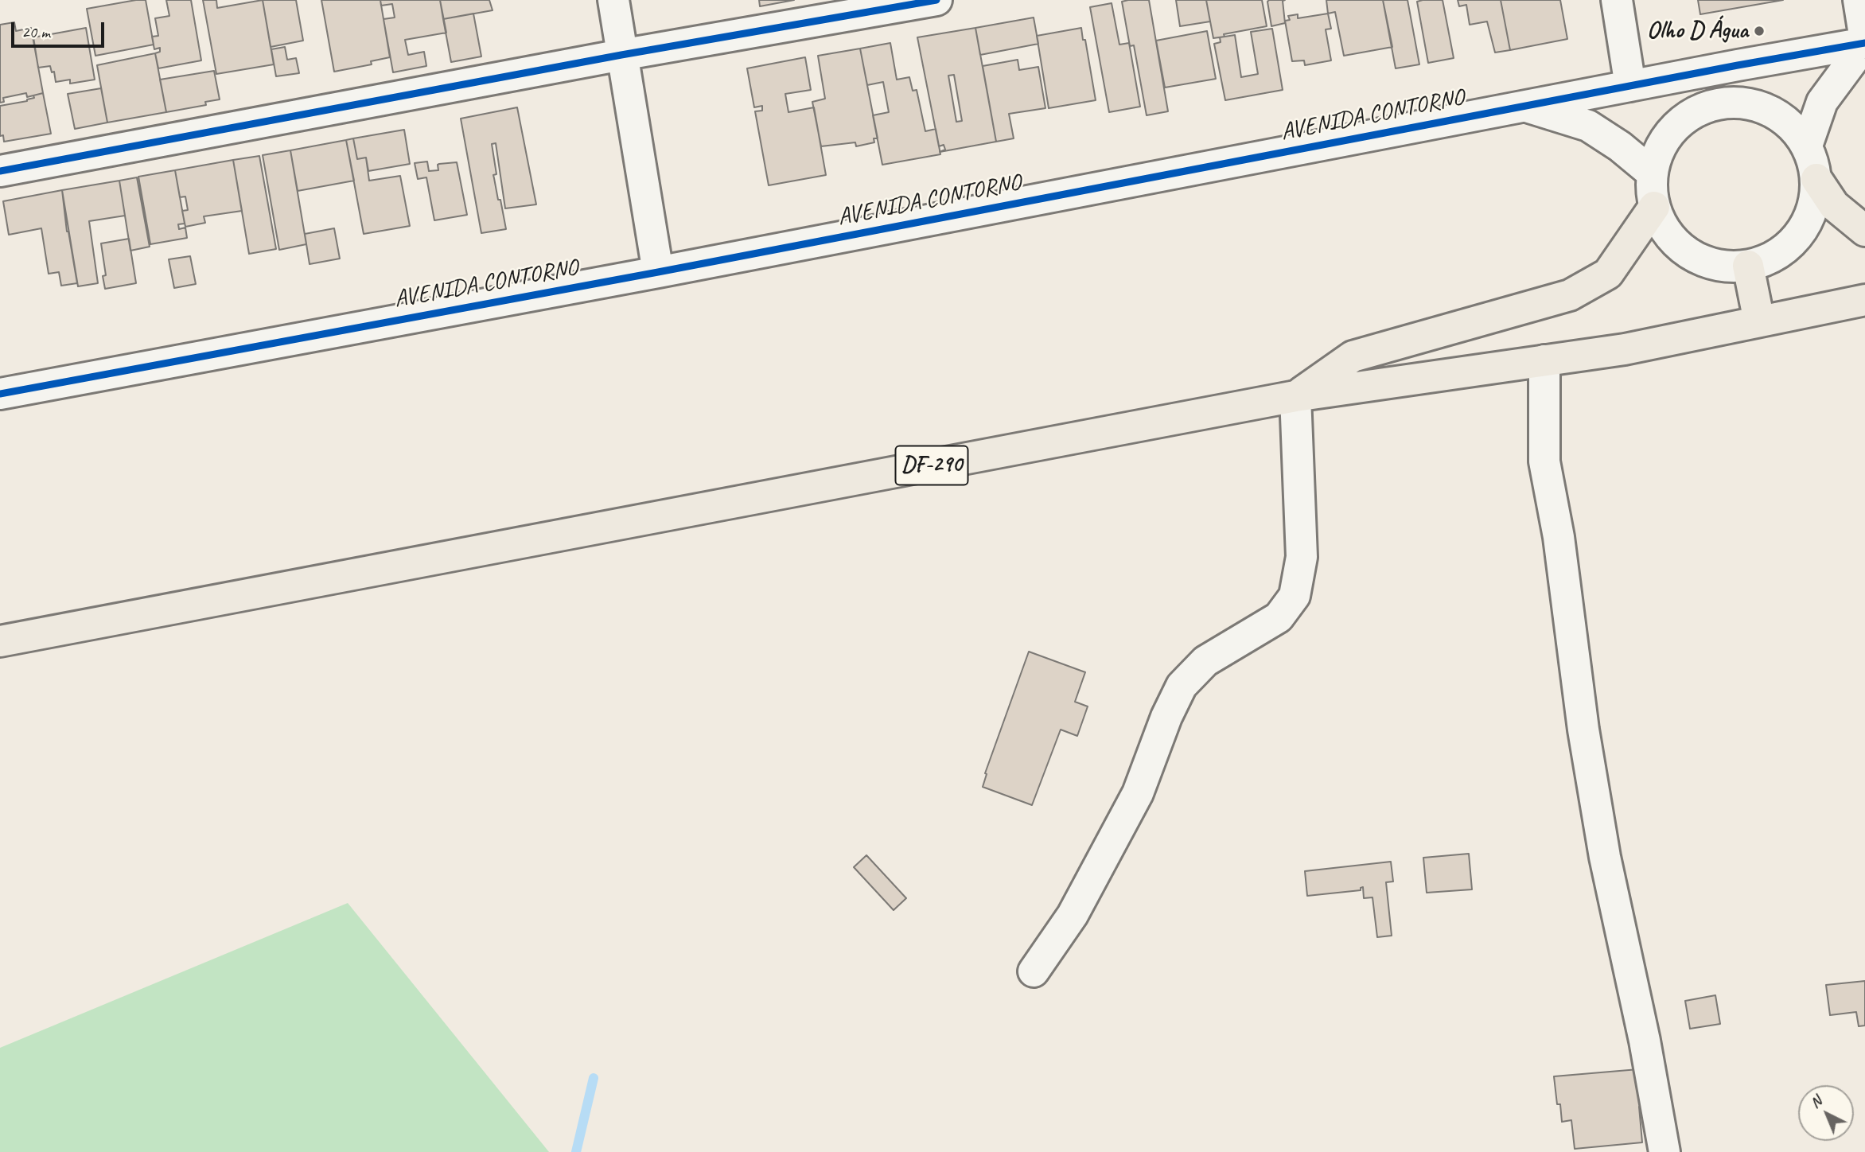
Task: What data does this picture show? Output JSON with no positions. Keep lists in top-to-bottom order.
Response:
{
  "streets": {
    "highway": ["DF-290"],
    "street": ["AVENIDA CONTORNO"]
  },
  "places": ["Olho D Água"],
  "scale_bar": "20 m",
  "north": "top left"
}
